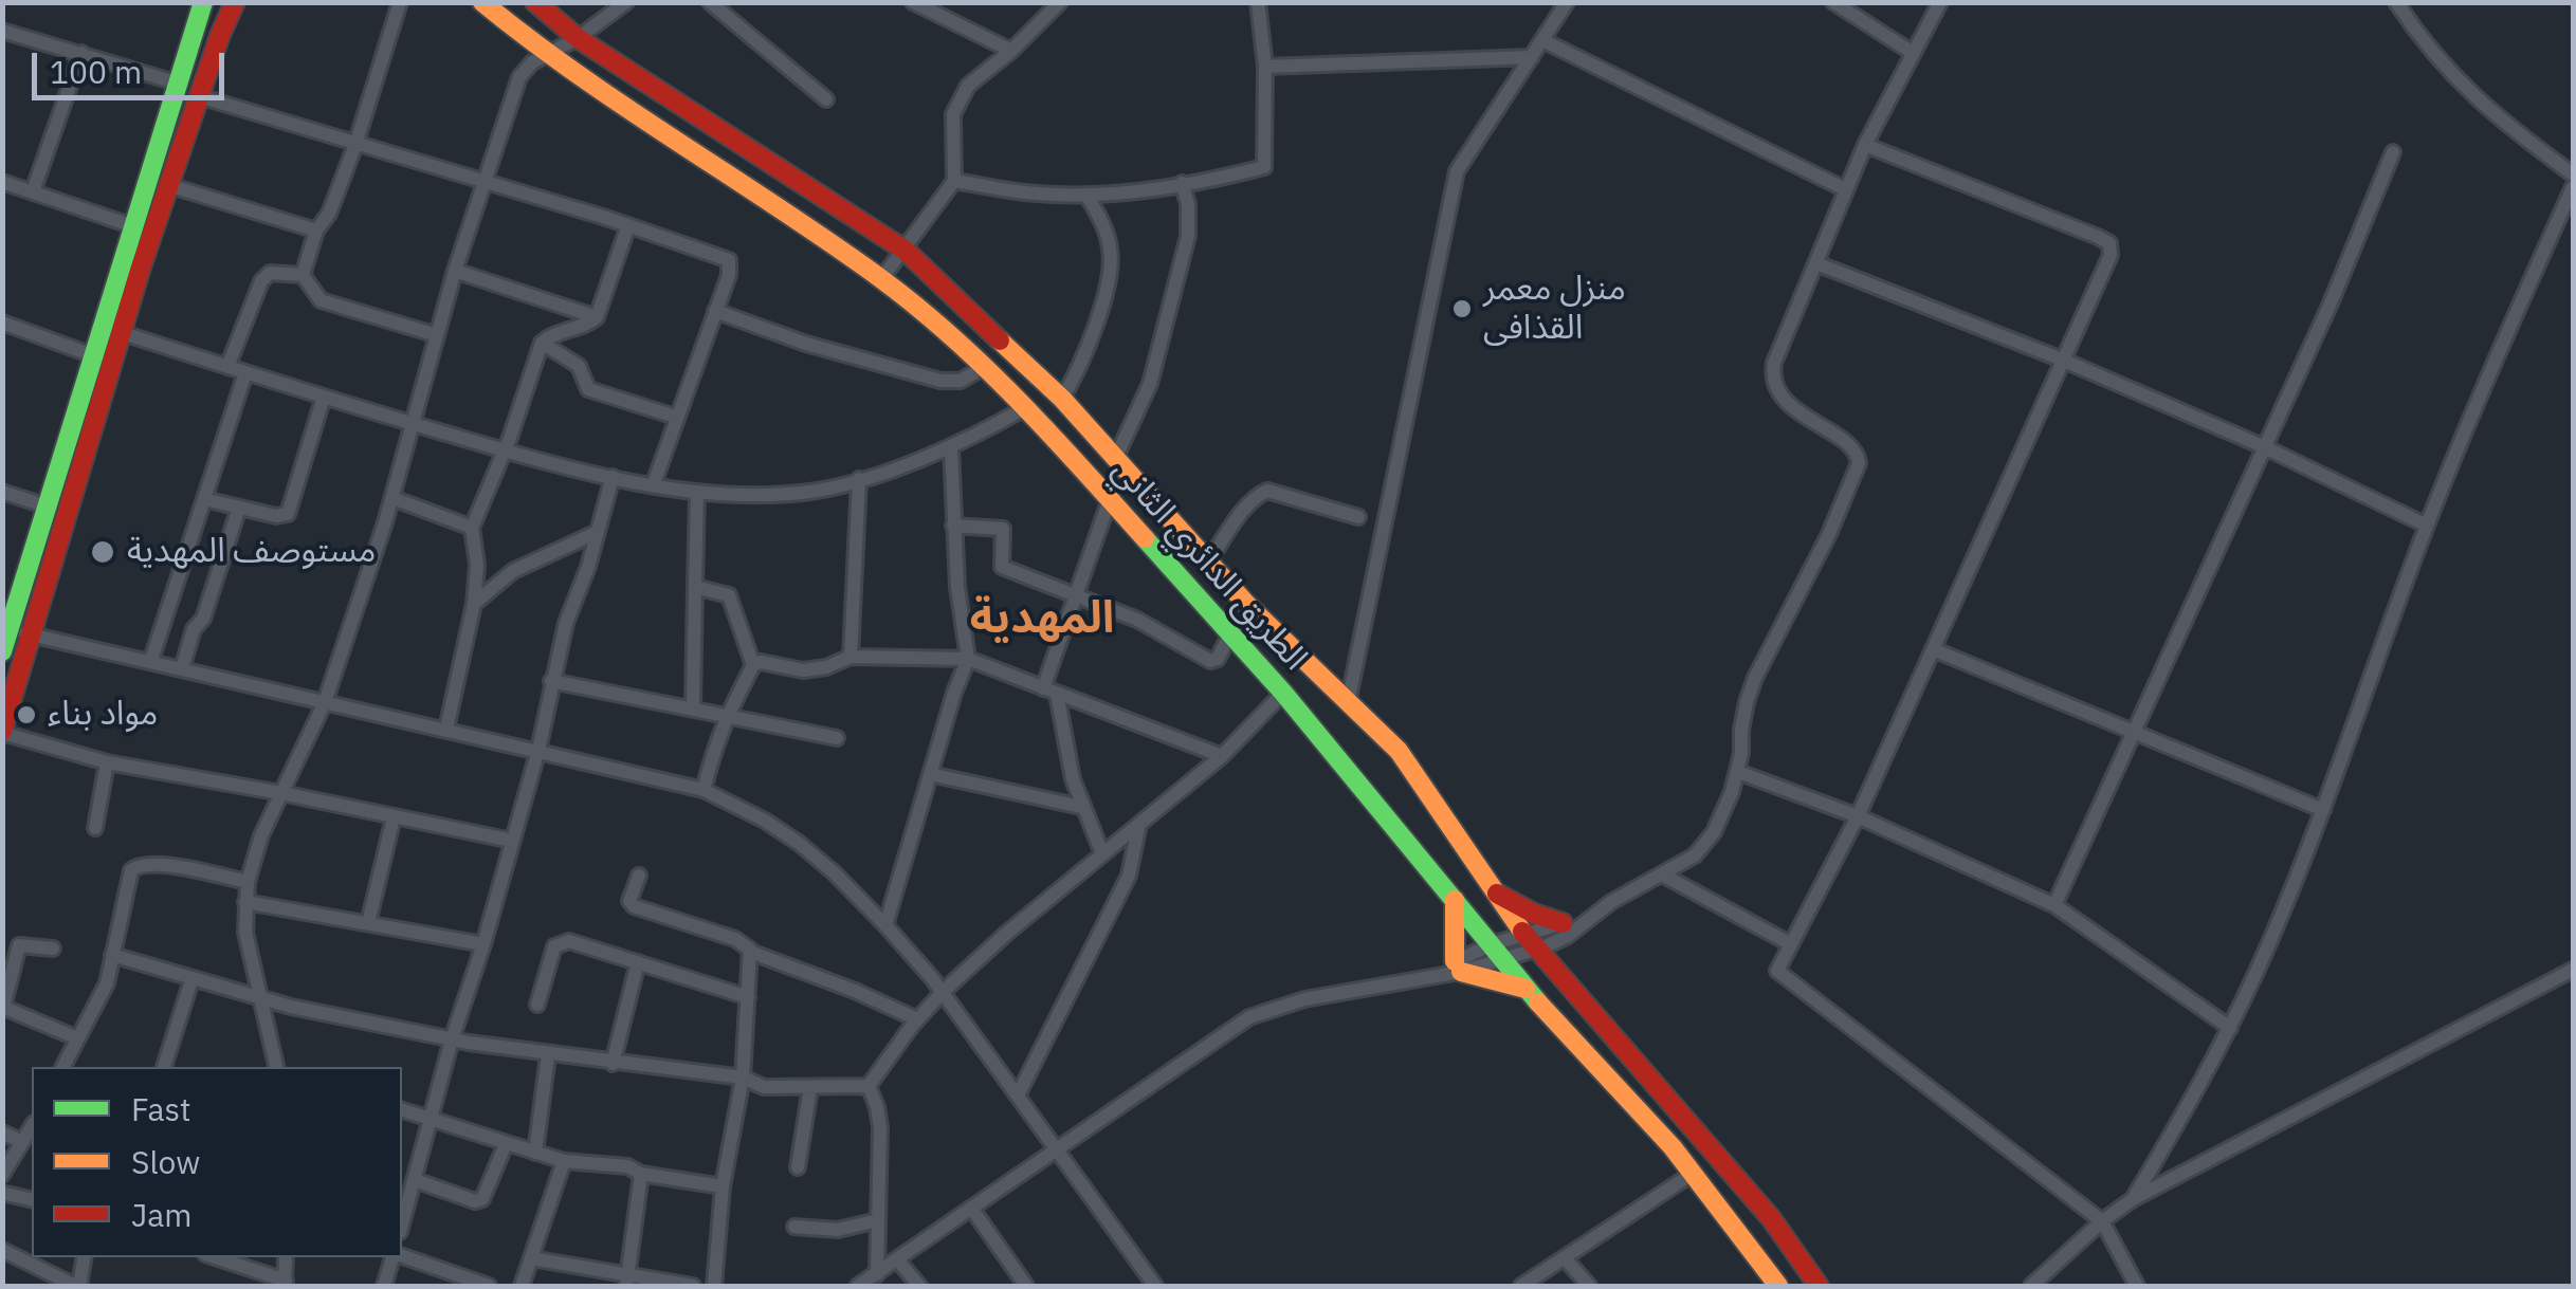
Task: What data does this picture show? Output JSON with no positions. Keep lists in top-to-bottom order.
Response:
{
  "streets": {
    "main road": ["الطريق الدائري الثاني"]
  },
  "districts": ["المهدية"],
  "places": ["منزل معمر القذافى", "مستوصف المهدية", "مواد بناء"],
  "legend": ["Fast", "Slow", "Jam"],
  "scale_bar": "100 m"
}
